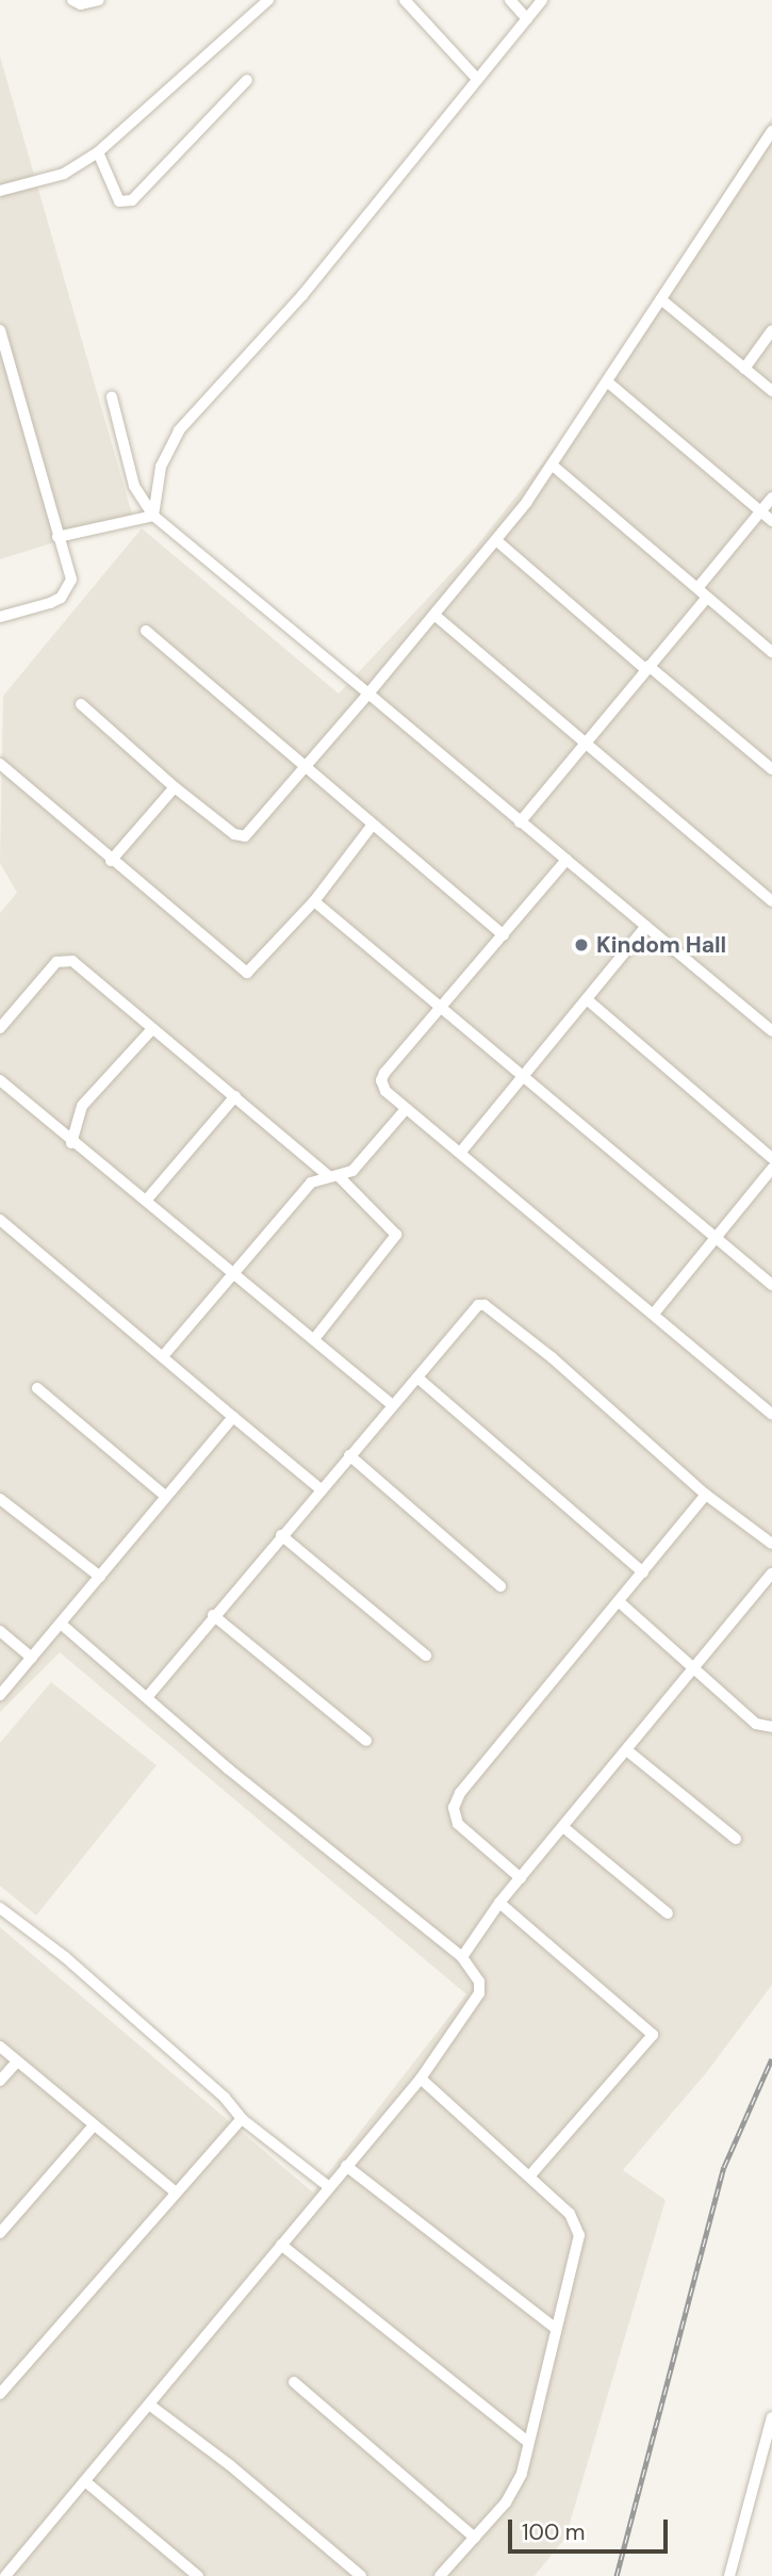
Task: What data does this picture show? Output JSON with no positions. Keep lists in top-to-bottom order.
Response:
{
  "places": ["Kindom Hall"],
  "scale_bar": "100 m"
}
